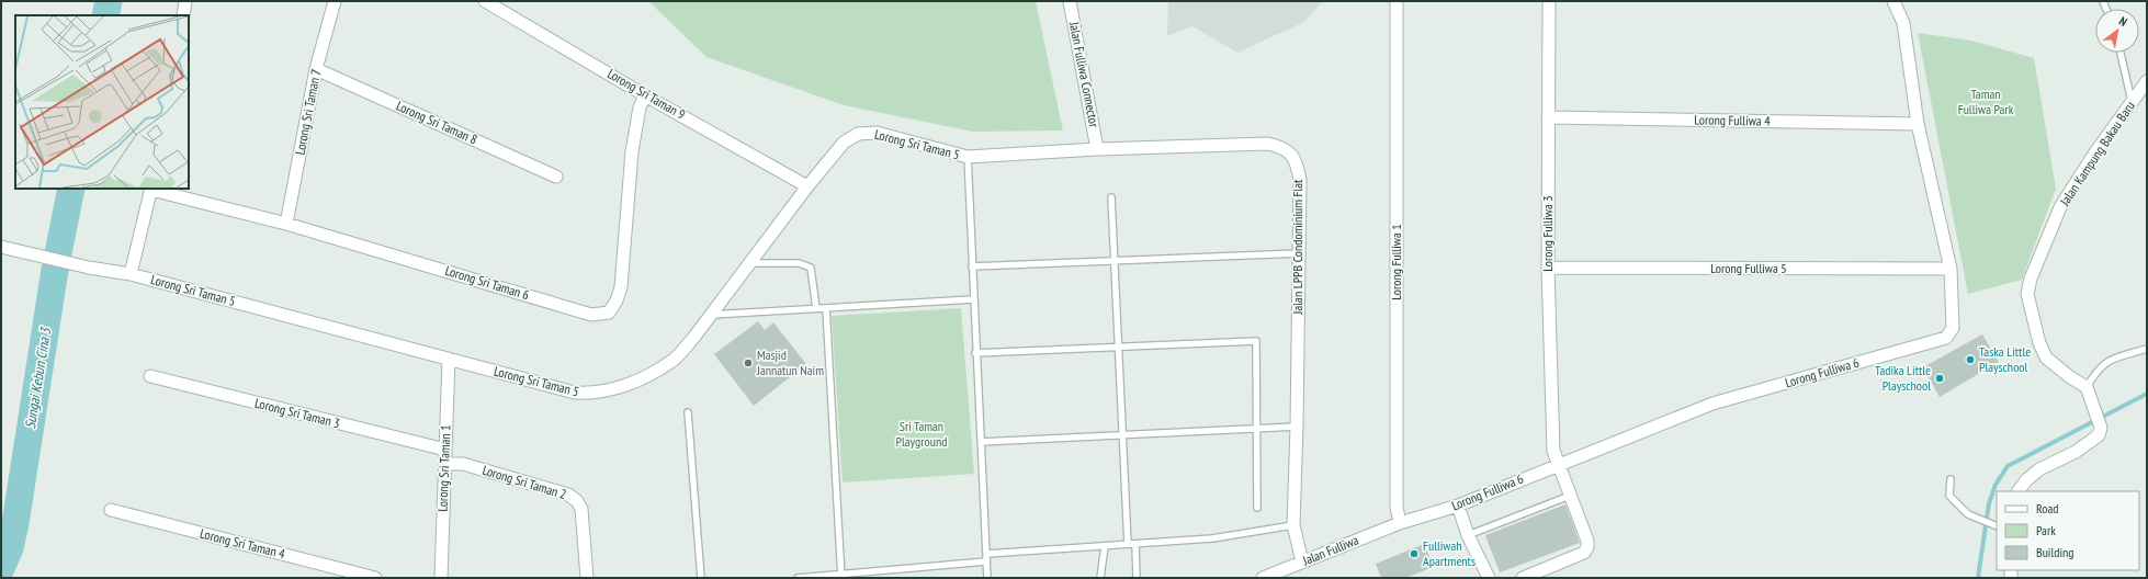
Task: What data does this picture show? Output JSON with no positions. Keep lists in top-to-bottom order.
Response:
{
  "streets": {
    "street": [
      "Jalan Fulliwa Connector",
      "Lorong Sri Taman 9",
      "Lorong Sri Taman 7",
      "Lorong Fulliwa 4",
      "Lorong Sri Taman 8",
      "Lorong Sri Taman 5",
      "Jalan Kampung Bakau Baru",
      "Lorong Fulliwa 3",
      "Jalan LPPB Condominium Flat",
      "Lorong Fulliwa 1",
      "Lorong Fulliwa 5",
      "Lorong Sri Taman 6",
      "Lorong Fulliwa 6",
      "Lorong Sri Taman 3",
      "Lorong Sri Taman 1",
      "Lorong Sri Taman 2",
      "Lorong Sri Taman 4",
      "Jalan Fulliwa"
    ]
  },
  "crossings": [
    ["Jalan Fulliwa Connector", "Jalan LPPB Condominium Flat"],
    ["Lorong Sri Taman 9", "Lorong Sri Taman 5"],
    ["Lorong Sri Taman 9", "Lorong Sri Taman 6"],
    ["Lorong Sri Taman 7", "Lorong Sri Taman 8"],
    ["Lorong Sri Taman 7", "Lorong Sri Taman 6"],
    ["Lorong Fulliwa 4", "Lorong Fulliwa 3"],
    ["Lorong Fulliwa 4", "Lorong Fulliwa 6"],
    ["Lorong Sri Taman 5", "Jalan LPPB Condominium Flat"],
    ["Lorong Sri Taman 5", "Lorong Sri Taman 1"],
    ["Lorong Fulliwa 3", "Lorong Fulliwa 5"],
    ["Lorong Fulliwa 3", "Lorong Fulliwa 6"],
    ["Jalan LPPB Condominium Flat", "Jalan Fulliwa"],
    ["Lorong Fulliwa 1", "Lorong Fulliwa 6"],
    ["Lorong Fulliwa 1", "Jalan Fulliwa"],
    ["Lorong Fulliwa 5", "Lorong Fulliwa 6"],
    ["Lorong Fulliwa 6", "Jalan Fulliwa"],
    ["Lorong Sri Taman 3", "Lorong Sri Taman 1"],
    ["Lorong Sri Taman 1", "Lorong Sri Taman 2"]
  ],
  "water": ["Sungai Kebun Cina 3"],
  "parks": ["Taman Fulliwa Park", "Sri Taman Playground"],
  "places": [
    "Taska Little Playschool",
    "Masjid Jannatun Naim",
    "Tadika Little Playschool",
    "Fulliwah Apartments"
  ],
  "legend": ["Road", "Park", "Building"],
  "north": "top right"
}
